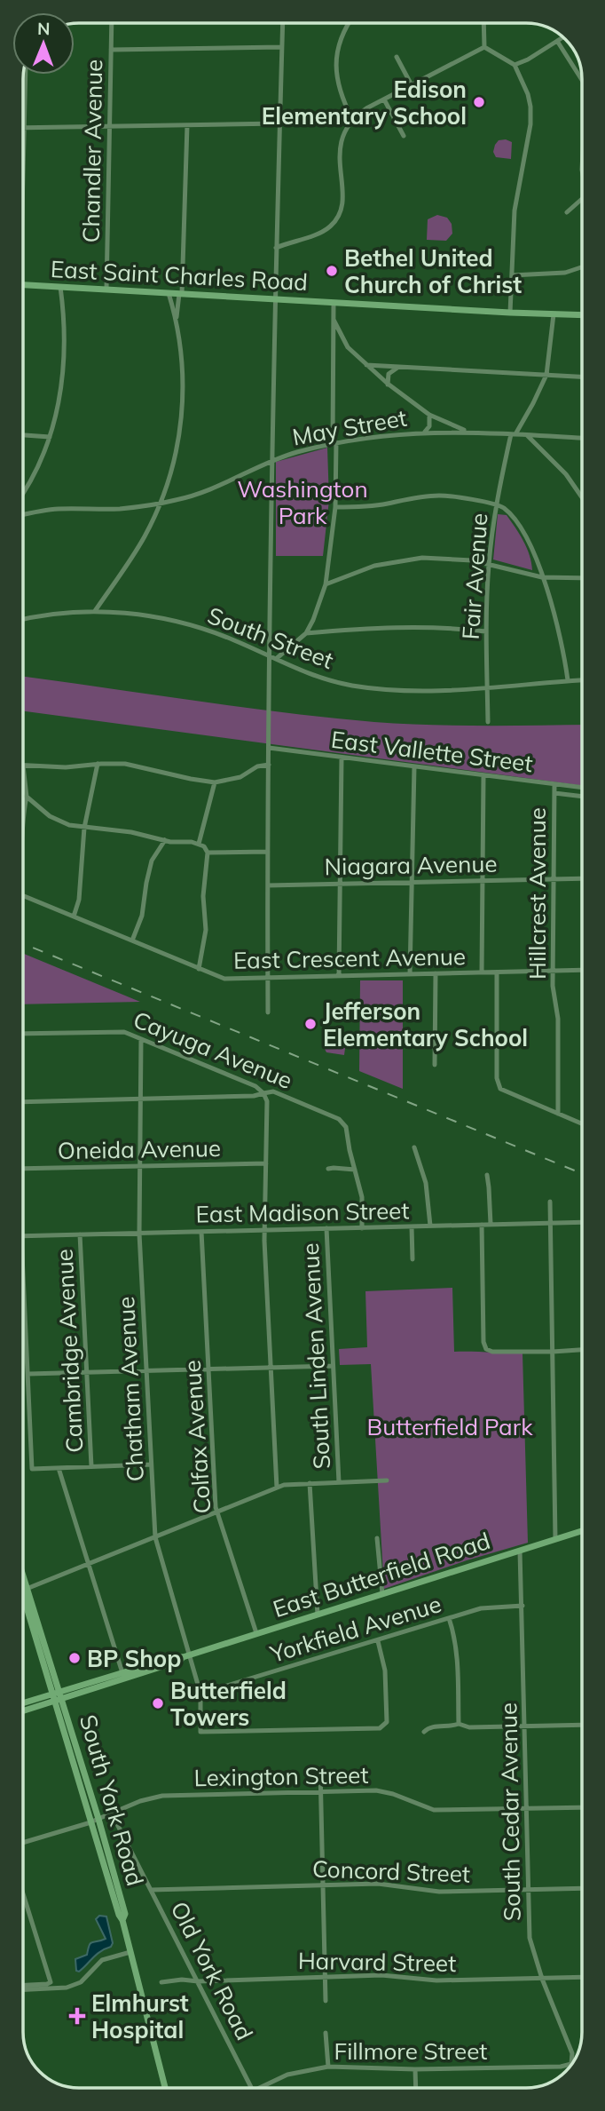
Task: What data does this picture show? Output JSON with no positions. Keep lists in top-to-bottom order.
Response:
{
  "streets": {
    "main road": ["East Saint Charles Road", "East Butterfield Road", "South York Road"],
    "street": [
      "Chandler Avenue",
      "May Street",
      "Fair Avenue",
      "South Street",
      "East Vallette Street",
      "Niagara Avenue",
      "Hillcrest Avenue",
      "East Crescent Avenue",
      "Cayuga Avenue",
      "Oneida Avenue",
      "East Madison Street",
      "Cambridge Avenue",
      "South Linden Avenue",
      "Chatham Avenue",
      "Colfax Avenue",
      "Yorkfield Avenue",
      "Lexington Street",
      "South Cedar Avenue",
      "Concord Street",
      "Harvard Street",
      "Old York Road",
      "Fillmore Street"
    ]
  },
  "crossings": [
    ["Chandler Avenue", "East Saint Charles Road"],
    ["East Saint Charles Road", "Fair Avenue"],
    ["May Street", "Fair Avenue"],
    ["Fair Avenue", "South Street"],
    ["East Vallette Street", "Hillcrest Avenue"],
    ["Niagara Avenue", "Hillcrest Avenue"],
    ["Hillcrest Avenue", "East Crescent Avenue"],
    ["Cayuga Avenue", "Chatham Avenue"],
    ["Oneida Avenue", "Chatham Avenue"],
    ["East Madison Street", "Cambridge Avenue"],
    ["East Madison Street", "South Linden Avenue"],
    ["East Madison Street", "Chatham Avenue"],
    ["East Madison Street", "Colfax Avenue"],
    ["Cambridge Avenue", "East Butterfield Road"],
    ["Chatham Avenue", "East Butterfield Road"],
    ["Chatham Avenue", "Yorkfield Avenue"],
    ["Colfax Avenue", "East Butterfield Road"],
    ["East Butterfield Road", "South York Road"],
    ["East Butterfield Road", "South Cedar Avenue"],
    ["Yorkfield Avenue", "South Cedar Avenue"],
    ["Lexington Street", "South York Road"],
    ["Lexington Street", "South Cedar Avenue"],
    ["South York Road", "Old York Road"],
    ["South Cedar Avenue", "Concord Street"],
    ["South Cedar Avenue", "Harvard Street"],
    ["South Cedar Avenue", "Fillmore Street"],
    ["Concord Street", "Old York Road"],
    ["Harvard Street", "Old York Road"]
  ],
  "parks": ["Washington Park", "Butterfield Park"],
  "places": {
    "other": [
      "Edison Elementary School",
      "Bethel United Church of Christ",
      "Jefferson Elementary School",
      "BP Shop",
      "Butterfield Towers"
    ],
    "health": ["Elmhurst Hospital"]
  },
  "north": "top"
}
